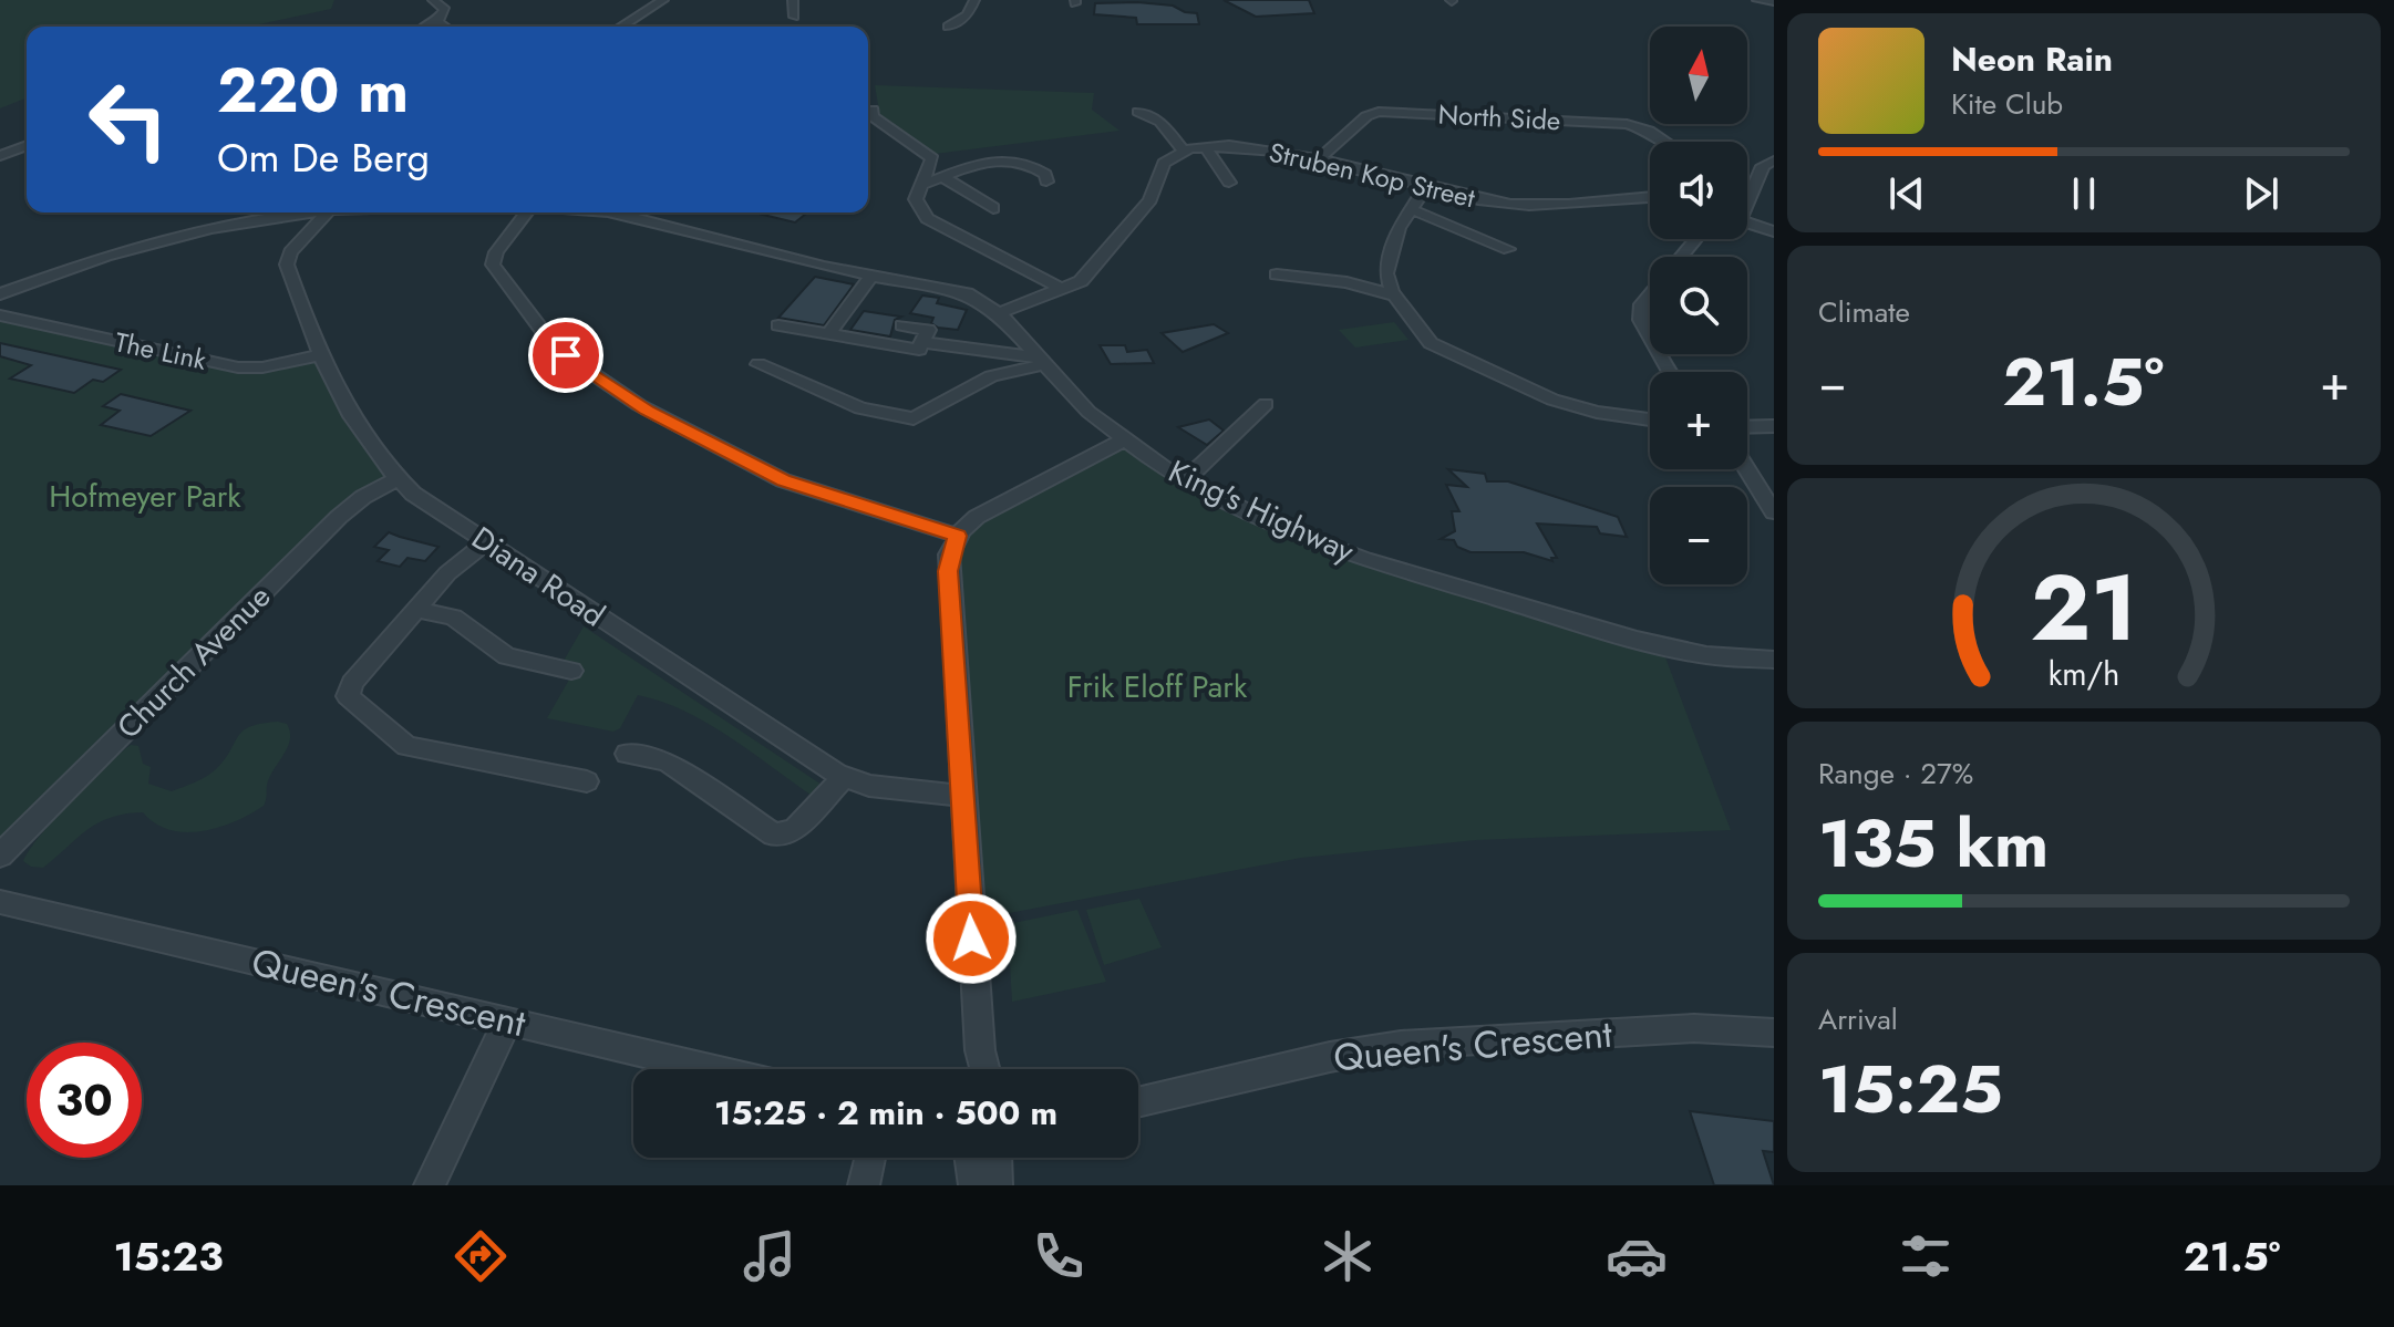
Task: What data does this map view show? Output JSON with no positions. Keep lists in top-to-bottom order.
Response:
{
  "streets": {
    "street": [
      "North Side",
      "Struben Kop Street",
      "The Link",
      "King's Highway",
      "Diana Road",
      "Church Avenue",
      "Queen's Crescent"
    ]
  },
  "crossings": [
    ["North Side", "Struben Kop Street"],
    ["The Link", "Diana Road"],
    ["Diana Road", "Church Avenue"]
  ],
  "parks": ["Hofmeyer Park", "Frik Eloff Park"],
  "north": "top",
  "page": {
    "map_buttons": ["+", "−"],
    "turn": ["220 m", "Om De Berg"],
    "song": ["Neon Rain", "Kite Club"],
    "tile": [
      "Climate",
      ["Range · 27%", "135 km"],
      ["Arrival", "15:25"]
    ],
    "heat": ["−", "21.5°", "+"],
    "limit": "30",
    "trip": "15:25 · 2 min · 500 m",
    "tabs": ["15:23", "21.5°"],
    "gauge": ["21", "km/h"]
  }
}
